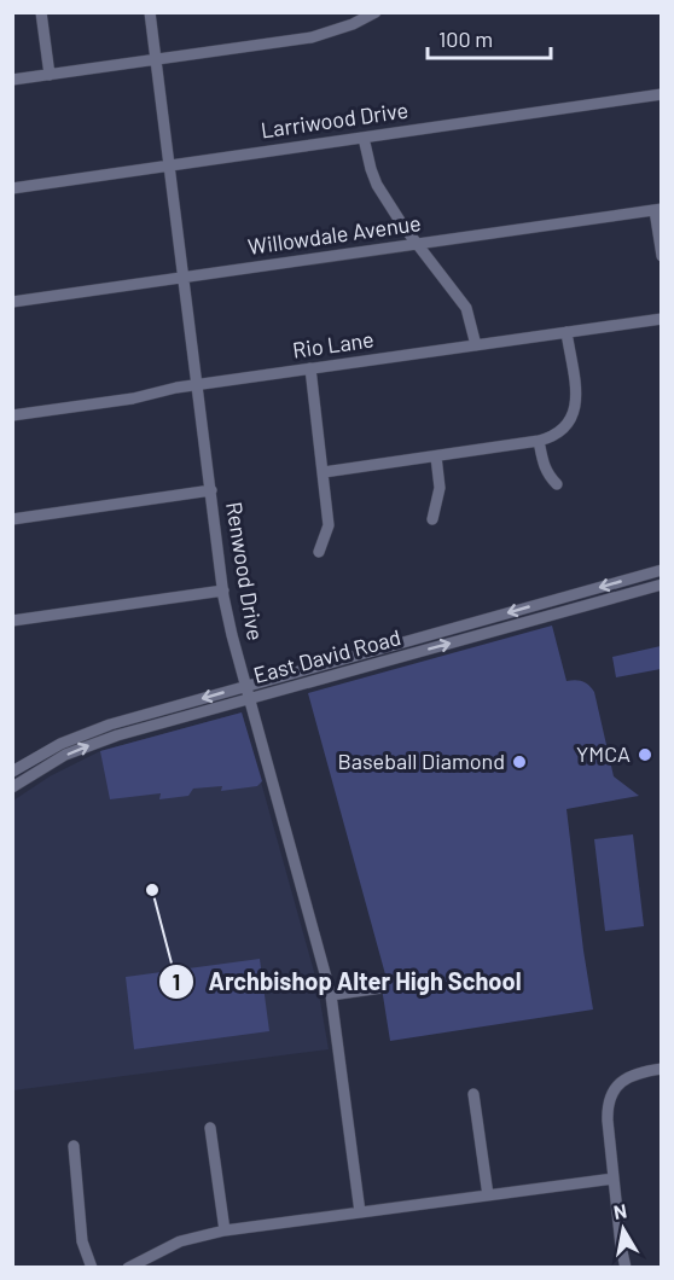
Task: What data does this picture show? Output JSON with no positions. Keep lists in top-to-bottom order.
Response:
{
  "streets": {
    "street": [
      "Larriwood Drive",
      "Willowdale Avenue",
      "Rio Lane",
      "Renwood Drive",
      "East David Road"
    ]
  },
  "crossings": [
    ["Larriwood Drive", "Renwood Drive"],
    ["Willowdale Avenue", "Renwood Drive"],
    ["Rio Lane", "Renwood Drive"],
    ["Renwood Drive", "East David Road"]
  ],
  "places": ["YMCA", "Baseball Diamond", "Archbishop Alter High School"],
  "scale_bar": "100 m",
  "north": "top"
}
